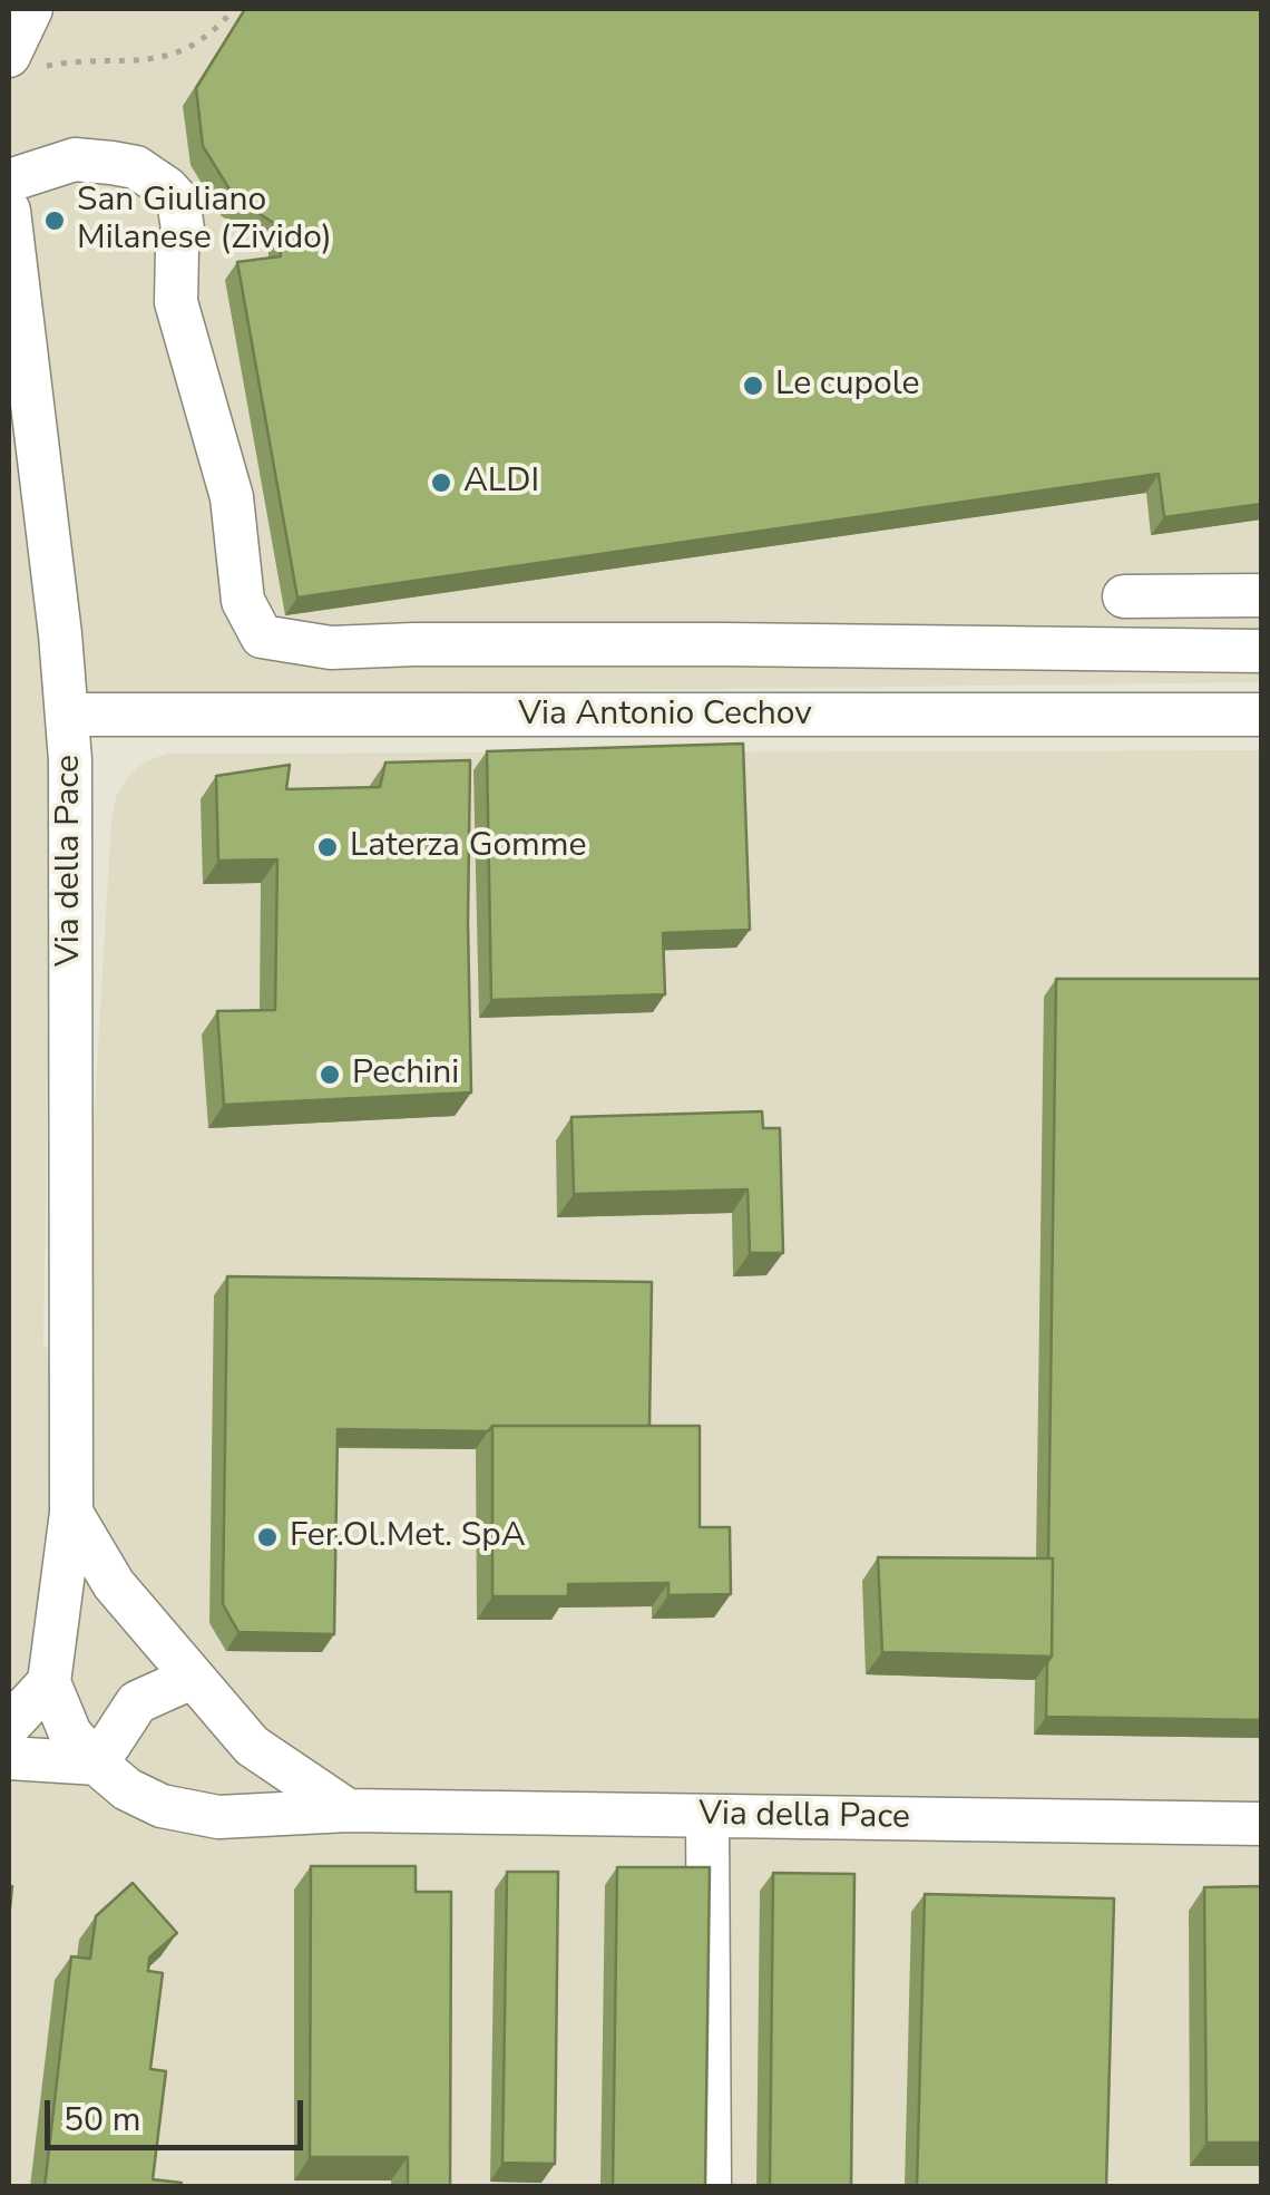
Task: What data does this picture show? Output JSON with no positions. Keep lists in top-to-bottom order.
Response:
{
  "streets": {
    "street": ["Via Antonio Cechov", "Via della Pace"]
  },
  "crossings": [
    ["Via Antonio Cechov", "Via della Pace"]
  ],
  "places": [
    "San Giuliano Milanese (Zivido)",
    "Le cupole",
    "ALDI",
    "Laterza Gomme",
    "Pechini",
    "Fer.Ol.Met. SpA"
  ],
  "scale_bar": "50 m"
}
